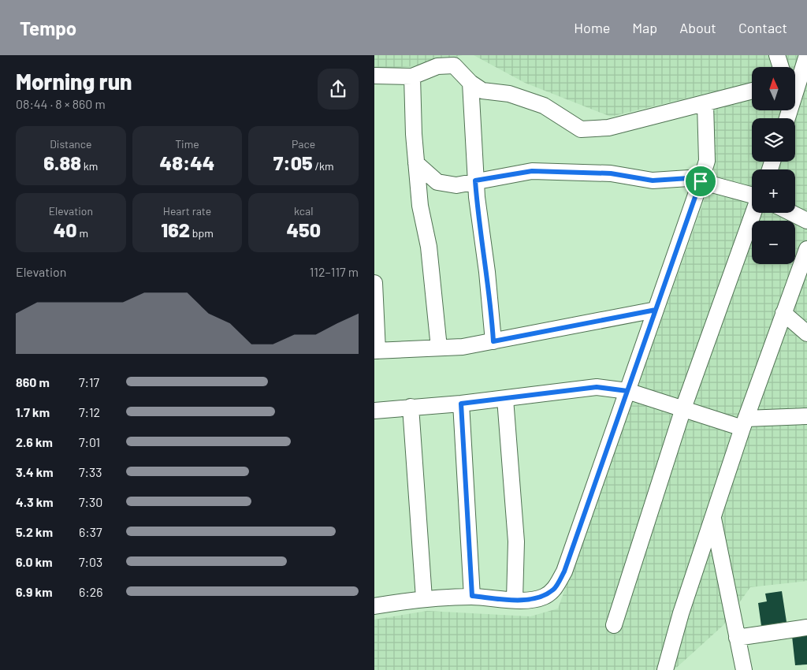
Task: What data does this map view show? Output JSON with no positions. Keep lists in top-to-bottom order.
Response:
{
  "north": "top",
  "page": {
    "header": "Tempo",
    "nav": [
      "Home",
      "Map",
      "About",
      "Contact"
    ],
    "heading": ["Morning run", "08:44 · 8 × 860 m"],
    "map_buttons": ["+", "−"],
    "stats": [
      ["Distance", "6.88 km"],
      ["Time", "48:44"],
      ["Pace", "7:05 /km"],
      ["Elevation", "40 m"],
      ["Heart rate", "162 bpm"],
      ["kcal", "450"]
    ],
    "chart": ["Elevation", "112–117 m"],
    "list": [
      {
        "name": "860 m",
        "note": "7:17"
      },
      {
        "name": "1.7 km",
        "note": "7:12"
      },
      {
        "name": "2.6 km",
        "note": "7:01"
      },
      {
        "name": "3.4 km",
        "note": "7:33"
      },
      {
        "name": "4.3 km",
        "note": "7:30"
      },
      {
        "name": "5.2 km",
        "note": "6:37"
      },
      {
        "name": "6.0 km",
        "note": "7:03"
      },
      {
        "name": "6.9 km",
        "note": "6:26"
      }
    ]
  }
}
